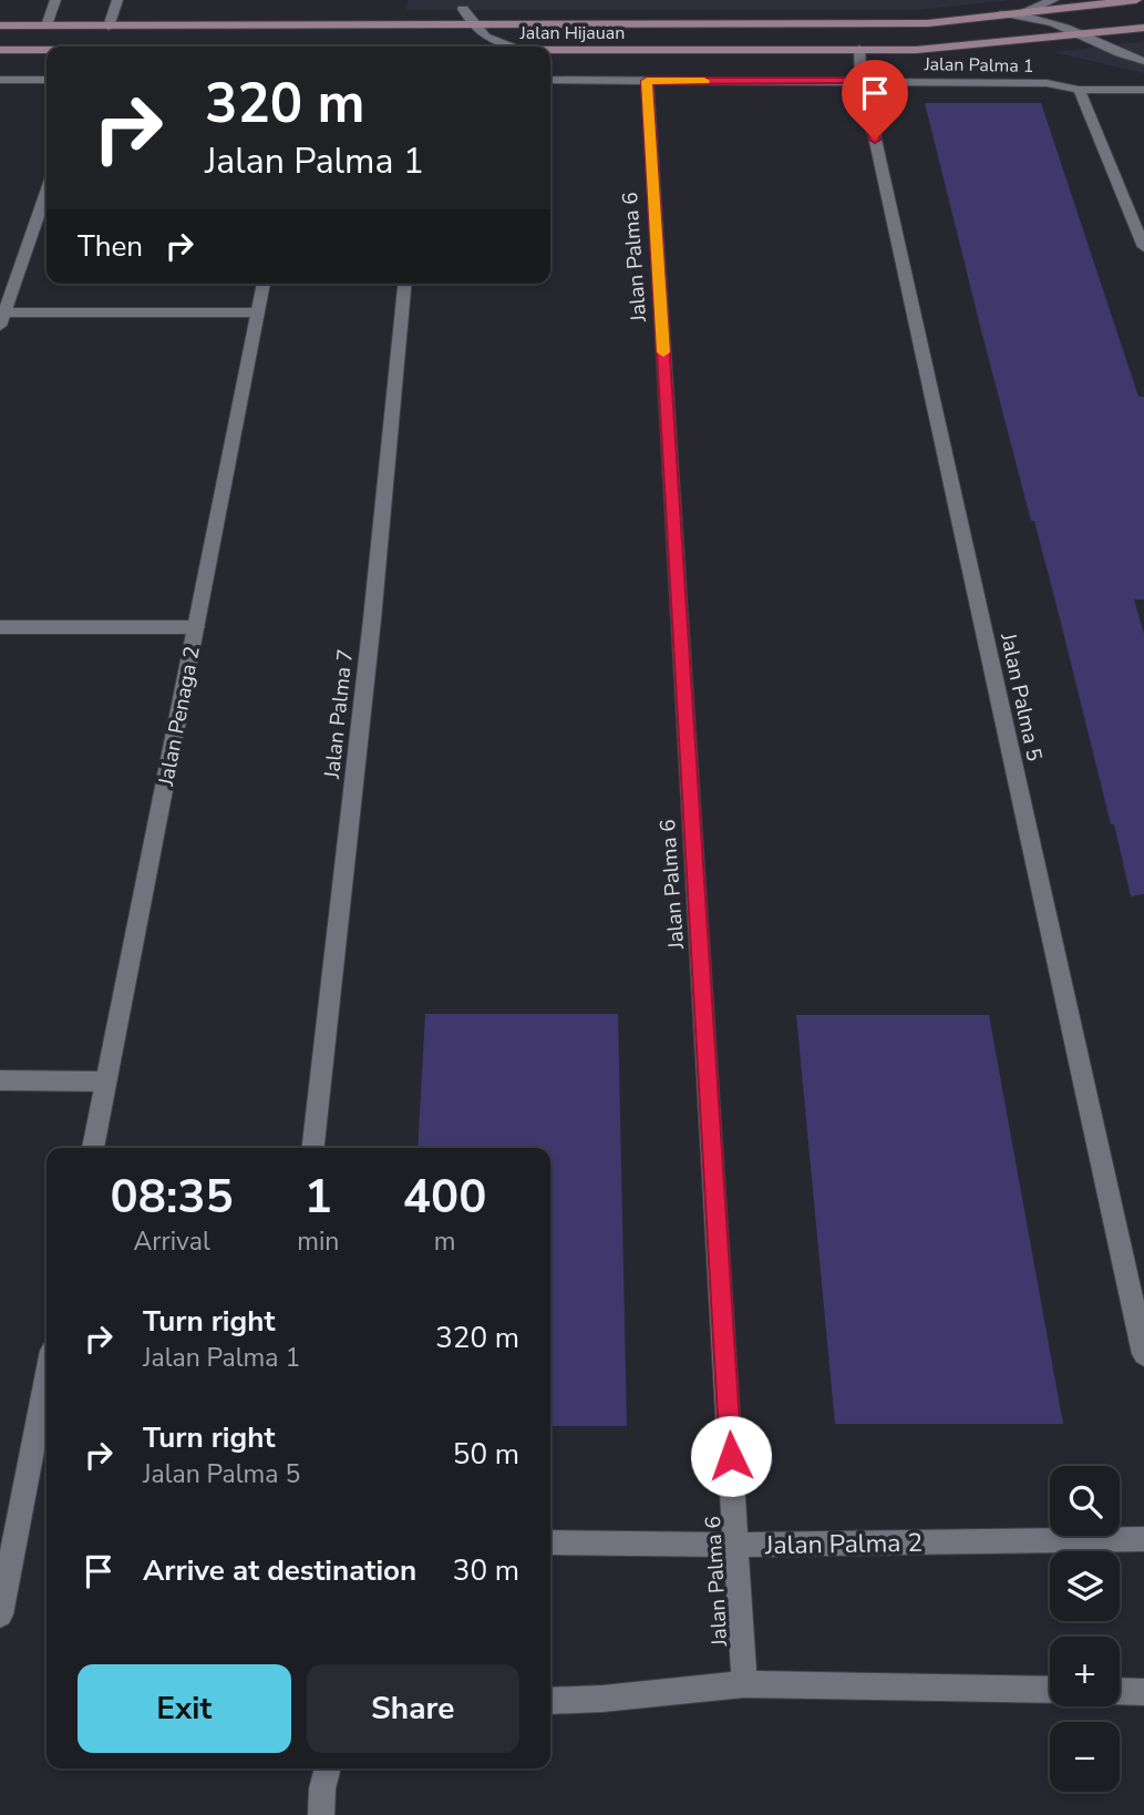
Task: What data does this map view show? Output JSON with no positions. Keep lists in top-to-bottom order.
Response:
{
  "streets": {
    "street": [
      "Jalan Hijauan",
      "Jalan Palma 1",
      "Jalan Palma 6",
      "Jalan Palma 5",
      "Jalan Palma 7",
      "Jalan Penaga 2",
      "Jalan Palma 2"
    ]
  },
  "crossings": [
    ["Jalan Hijauan", "Jalan Palma 5"],
    ["Jalan Palma 1", "Jalan Palma 6"],
    ["Jalan Palma 1", "Jalan Palma 5"],
    ["Jalan Palma 6", "Jalan Palma 2"]
  ],
  "page": {
    "turn": ["320 m", "Jalan Palma 1"],
    "then": "Then",
    "eta": [
      "08:35",
      "Arrival",
      "1",
      "min",
      "400",
      "m"
    ],
    "list": [
      {
        "name": "Turn right",
        "note": "Jalan Palma 1",
        "value": "320 m"
      },
      {
        "name": "Turn right",
        "note": "Jalan Palma 5",
        "value": "50 m"
      },
      {
        "name": "Arrive at destination",
        "value": "30 m"
      }
    ],
    "map_buttons": ["+", "−"],
    "buttons": ["Exit", "Share"]
  }
}
